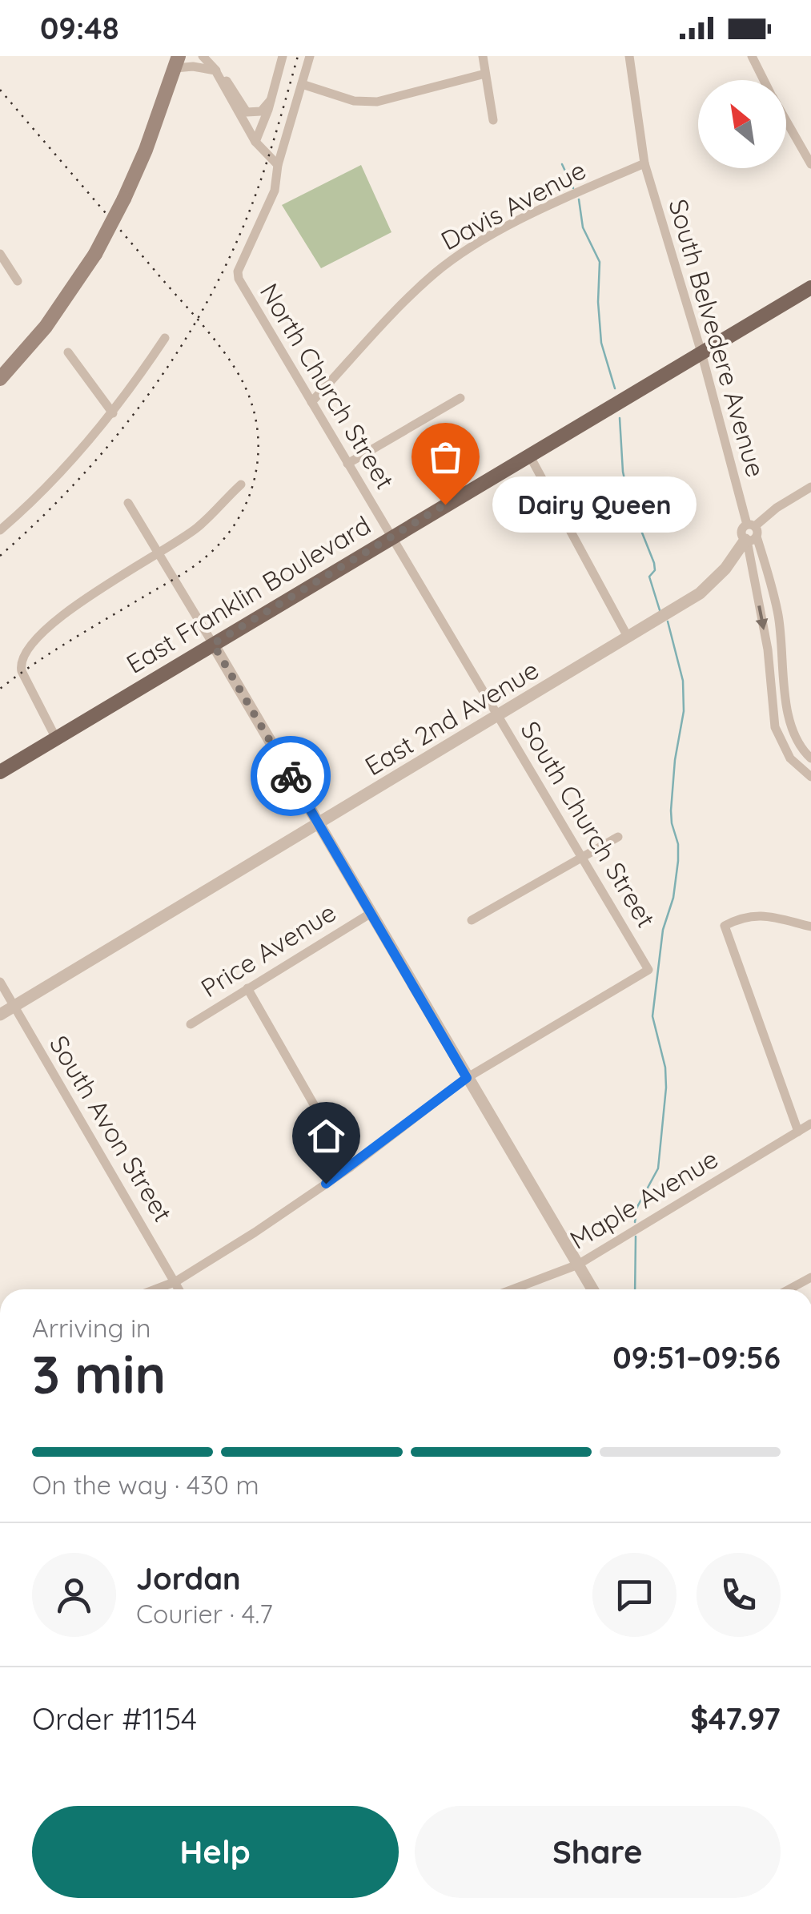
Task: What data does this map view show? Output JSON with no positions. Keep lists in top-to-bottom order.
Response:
{
  "streets": {
    "main road": ["East Franklin Boulevard"],
    "street": [
      "Davis Avenue",
      "South Belvedere Avenue",
      "North Church Street",
      "East 2nd Avenue",
      "South Church Street",
      "Price Avenue",
      "South Avon Street",
      "Maple Avenue"
    ]
  },
  "crossings": [
    ["Davis Avenue", "South Belvedere Avenue"],
    ["Davis Avenue", "North Church Street"],
    ["South Belvedere Avenue", "East Franklin Boulevard"],
    ["South Belvedere Avenue", "East 2nd Avenue"],
    ["North Church Street", "East Franklin Boulevard"],
    ["North Church Street", "South Church Street"],
    ["East Franklin Boulevard", "South Church Street"],
    ["East 2nd Avenue", "South Church Street"],
    ["East 2nd Avenue", "South Avon Street"]
  ],
  "places": ["Dairy Queen"],
  "north": "top left",
  "page": {
    "status": "09:48",
    "bubble": "Dairy Queen",
    "heading": ["3 min", "Arriving in", "09:51–09:56"],
    "panel": [
      "Jordan",
      "Courier · 4.7",
      "Order #1154",
      "$47.97"
    ],
    "bar": "On the way · 430 m",
    "buttons": ["Help", "Share"]
  }
}
